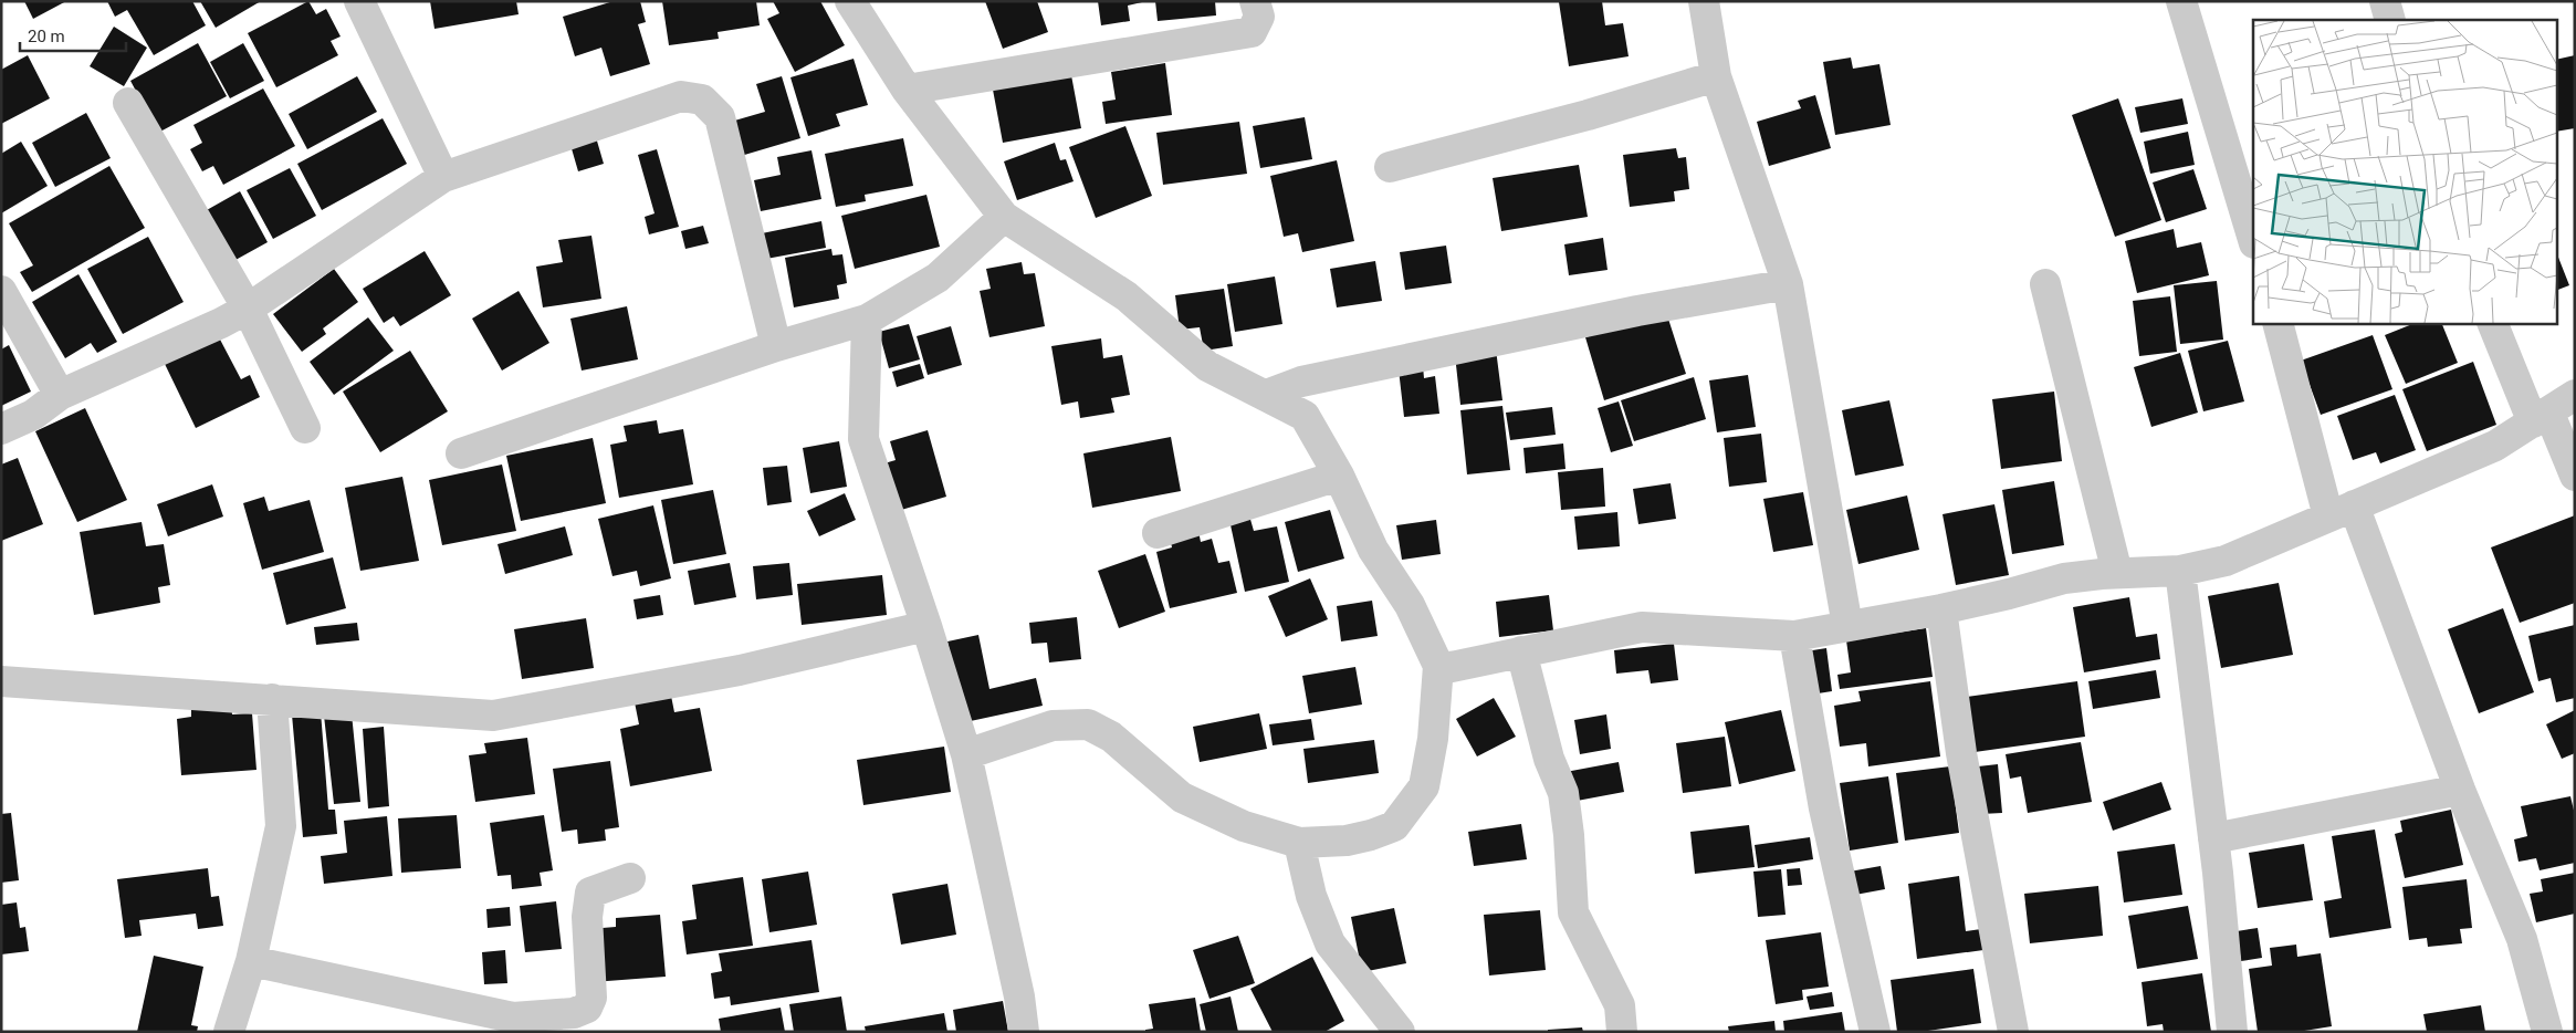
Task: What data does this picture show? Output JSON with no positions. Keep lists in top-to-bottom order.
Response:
{
  "scale_bar": "20 m"
}
